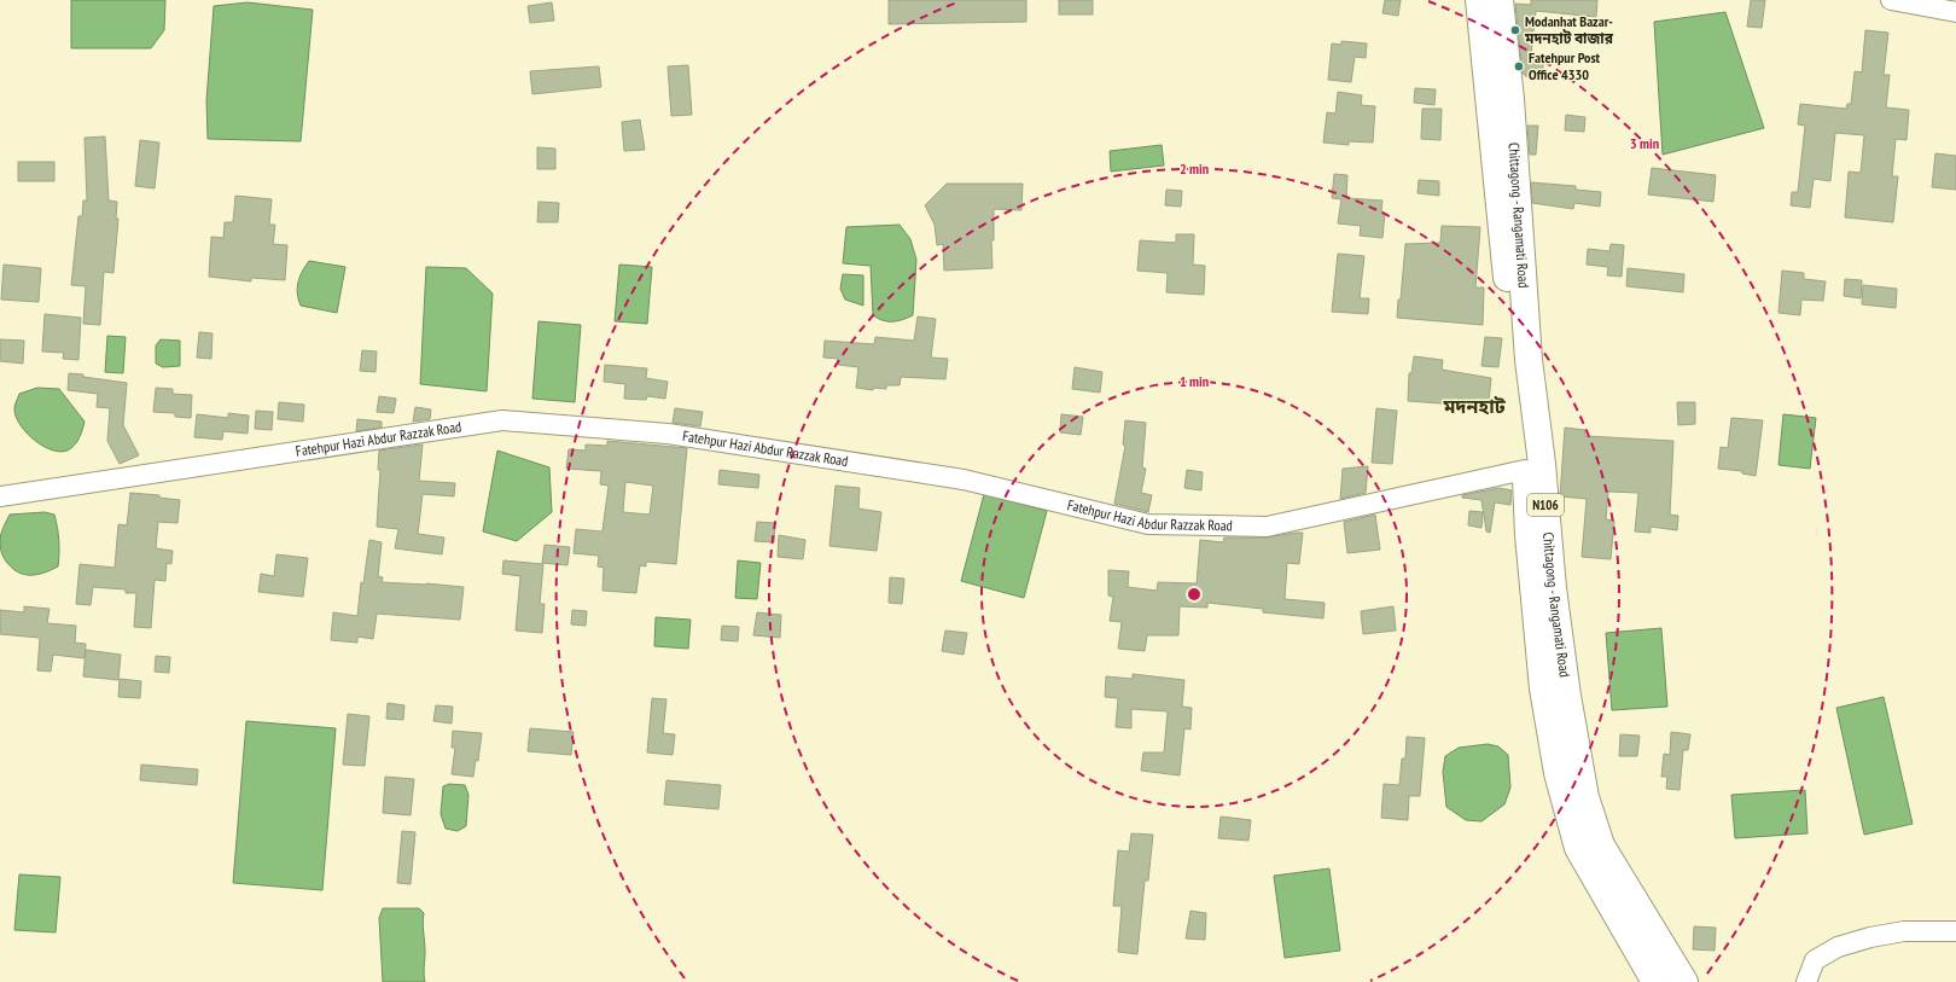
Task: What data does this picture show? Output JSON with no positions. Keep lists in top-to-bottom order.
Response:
{
  "streets": {
    "highway": ["Chittagong - Rangamati Road", "N106"],
    "street": ["Fatehpur Hazi Abdur Razzak Road"]
  },
  "crossings": [
    ["Chittagong - Rangamati Road", "Fatehpur Hazi Abdur Razzak Road"]
  ],
  "districts": ["মদনহাট"],
  "places": ["Modanhat Bazar- মদনহাট বাজার", "Fatehpur Post Office 4330"],
  "rings": ["3 min", "2 min", "1 min"]
}
